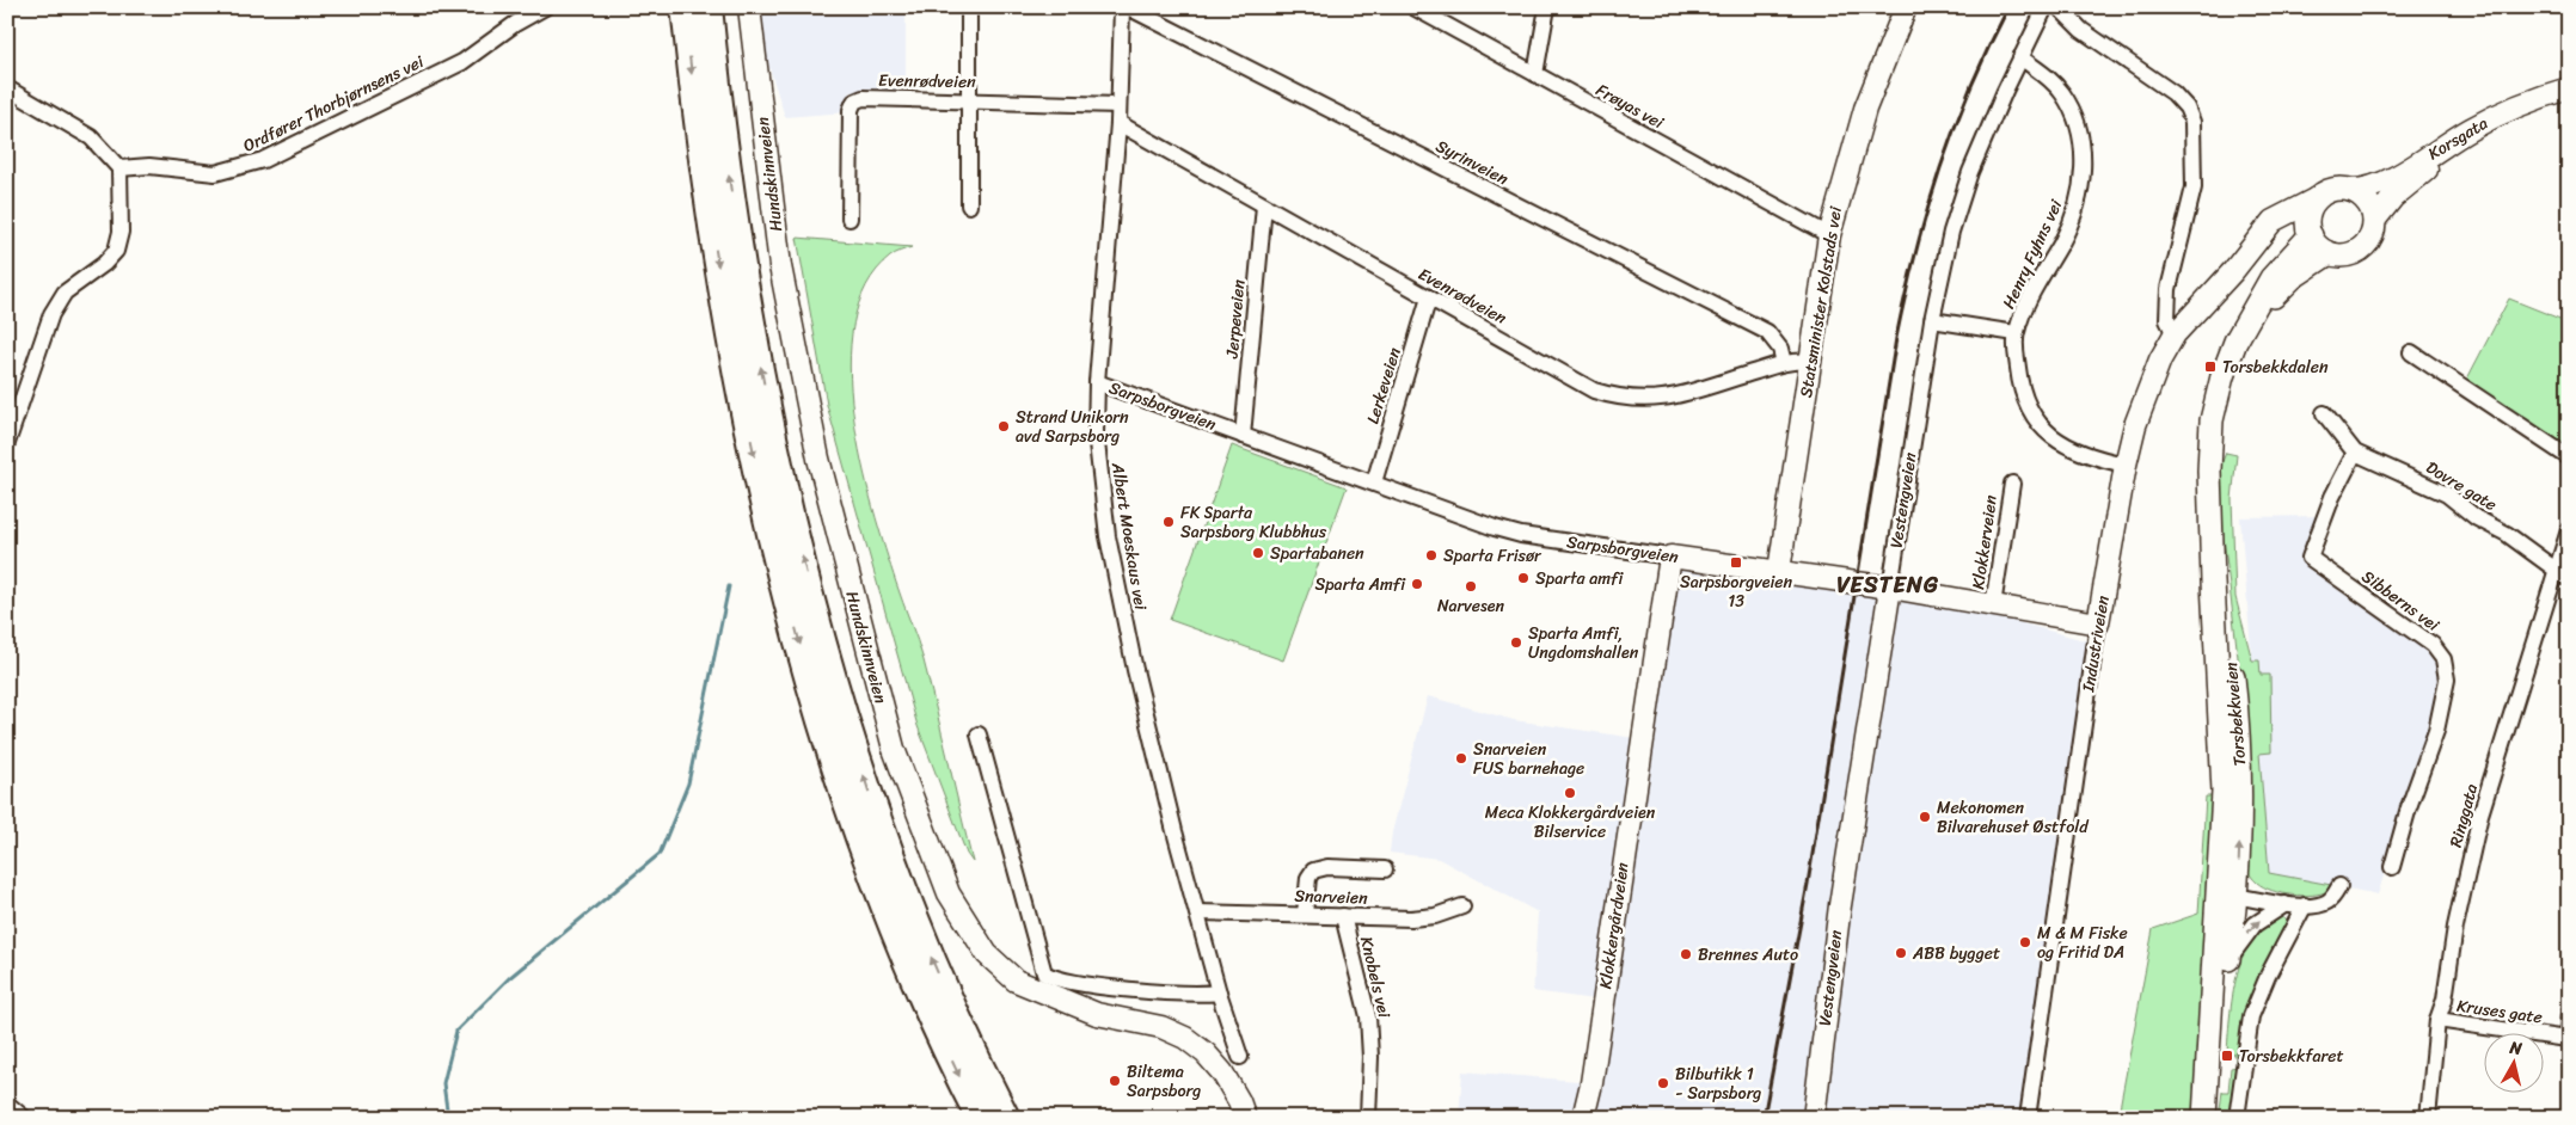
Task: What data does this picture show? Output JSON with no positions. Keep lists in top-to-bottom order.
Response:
{
  "streets": {
    "main road": ["Torsbekkveien"],
    "street": [
      "Evenrødveien",
      "Ordfører Thorbjørnsens vei",
      "Frøyas vei",
      "Korsgata",
      "Syrinveien",
      "Hundskinnveien",
      "Henry Fyhns vei",
      "Statsminister Kolstads vei",
      "Jerpeveien",
      "Lerkeveien",
      "Sarpsborgveien",
      "Dovre gate",
      "Vestengveien",
      "Albert Moeskaus vei",
      "Klokkerveien",
      "Sibberns vei",
      "Industriveien",
      "Ringgata",
      "Snarveien",
      "Klokkergårdveien",
      "Knobels vei",
      "Kruses gate"
    ]
  },
  "crossings": [
    ["Evenrødveien", "Syrinveien"],
    ["Evenrødveien", "Statsminister Kolstads vei"],
    ["Evenrødveien", "Jerpeveien"],
    ["Evenrødveien", "Lerkeveien"],
    ["Evenrødveien", "Albert Moeskaus vei"],
    ["Frøyas vei", "Statsminister Kolstads vei"],
    ["Korsgata", "Industriveien"],
    ["Korsgata", "Torsbekkveien"],
    ["Henry Fyhns vei", "Vestengveien"],
    ["Henry Fyhns vei", "Industriveien"],
    ["Statsminister Kolstads vei", "Sarpsborgveien"],
    ["Jerpeveien", "Sarpsborgveien"],
    ["Lerkeveien", "Sarpsborgveien"],
    ["Sarpsborgveien", "Vestengveien"],
    ["Sarpsborgveien", "Albert Moeskaus vei"],
    ["Sarpsborgveien", "Klokkerveien"],
    ["Sarpsborgveien", "Industriveien"],
    ["Sarpsborgveien", "Klokkergårdveien"],
    ["Dovre gate", "Sibberns vei"],
    ["Dovre gate", "Ringgata"],
    ["Albert Moeskaus vei", "Snarveien"],
    ["Industriveien", "Torsbekkveien"],
    ["Ringgata", "Kruses gate"],
    ["Snarveien", "Knobels vei"]
  ],
  "districts": ["VESTENG"],
  "places": {
    "transit": ["Torsbekkdalen", "Sarpsborgveien 13", "Torsbekkfaret"],
    "other": [
      "Strand Unikorn avd Sarpsborg",
      "FK Sparta Sarpsborg Klubbhus",
      "Spartabanen",
      "Sparta Frisør",
      "Sparta amfi",
      "Sparta Amfi",
      "Narvesen",
      "Sparta Amfi, Ungdomshallen",
      "Snarveien FUS barnehage",
      "Meca Klokkergårdveien Bilservice",
      "Mekonomen Bilvarehuset Østfold",
      "M & M Fiske og Fritid DA",
      "ABB bygget",
      "Brennes Auto",
      "Biltema Sarpsborg",
      "Bilbutikk 1 - Sarpsborg"
    ]
  },
  "north": "top"
}
